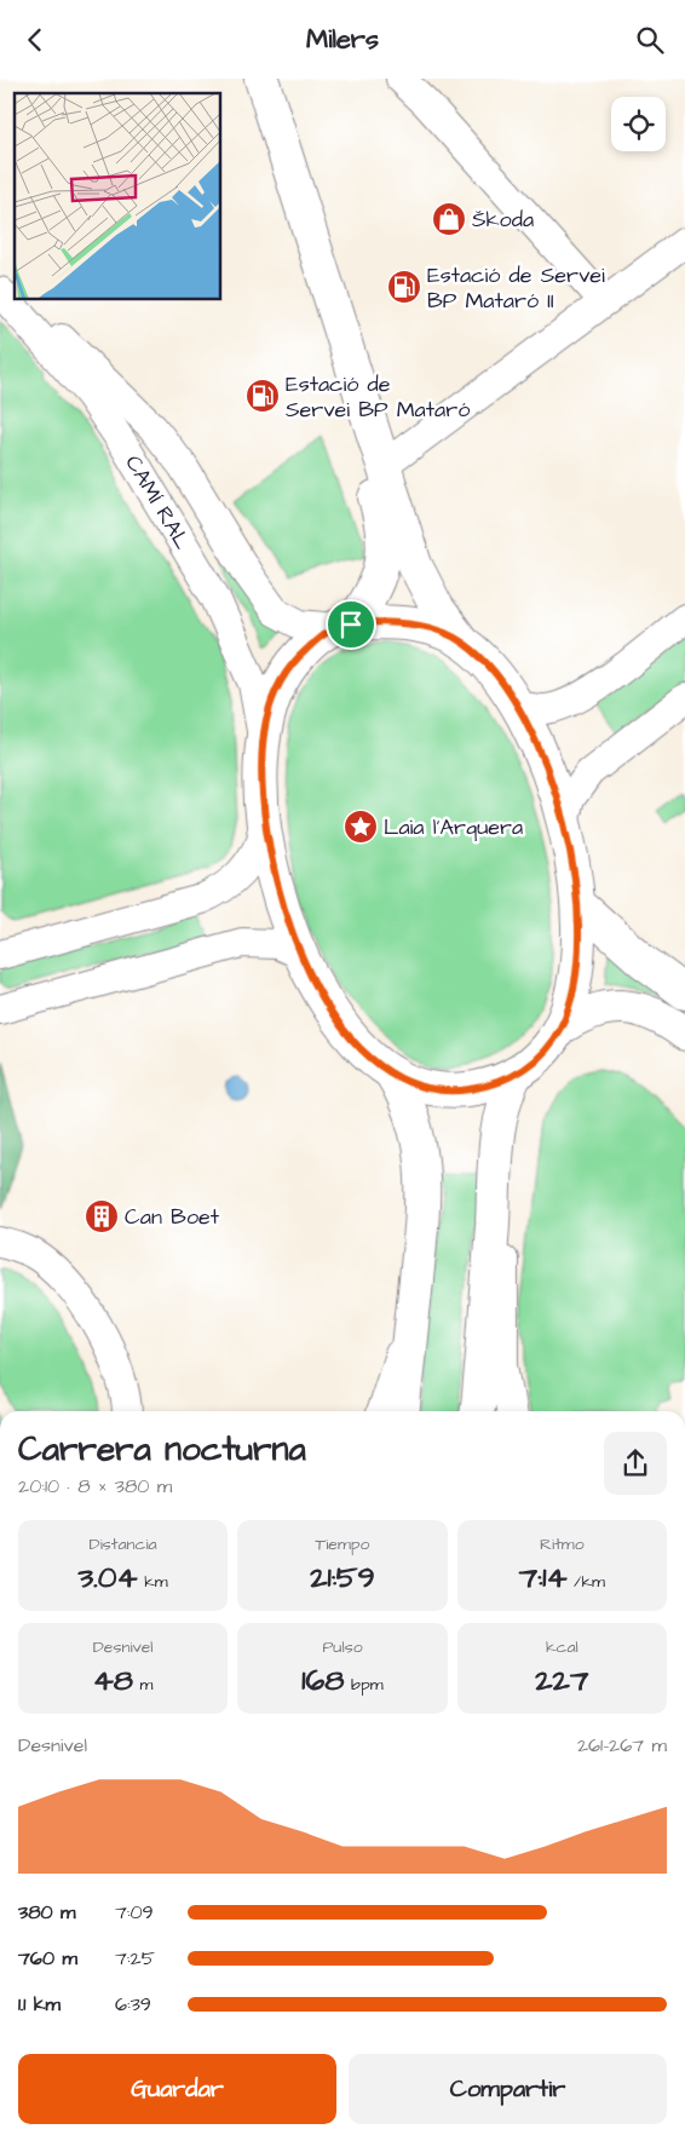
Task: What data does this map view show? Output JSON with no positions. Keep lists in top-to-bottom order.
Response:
{
  "streets": {
    "street": ["CAMÍ RAL"]
  },
  "places": {
    "shop": ["Škoda"],
    "fuel station": ["Estació de Servei BP Mataró II", "Estació de Servei BP Mataró"],
    "place": ["Laia l'Arquera"],
    "building": ["Can Boet"]
  },
  "page": {
    "header": "Milers",
    "heading": ["Carrera nocturna", "20:10 · 8 × 380 m"],
    "stats": [
      ["Distancia", "3.04 km"],
      ["Tiempo", "21:59"],
      ["Ritmo", "7:14 /km"],
      ["Desnivel", "48 m"],
      ["Pulso", "168 bpm"],
      ["kcal", "227"]
    ],
    "chart": ["Desnivel", "261–267 m"],
    "list": [
      {
        "name": "380 m",
        "note": "7:09"
      },
      {
        "name": "760 m",
        "note": "7:25"
      },
      {
        "name": "1.1 km",
        "note": "6:39"
      }
    ],
    "buttons": ["Guardar", "Compartir"]
  }
}
